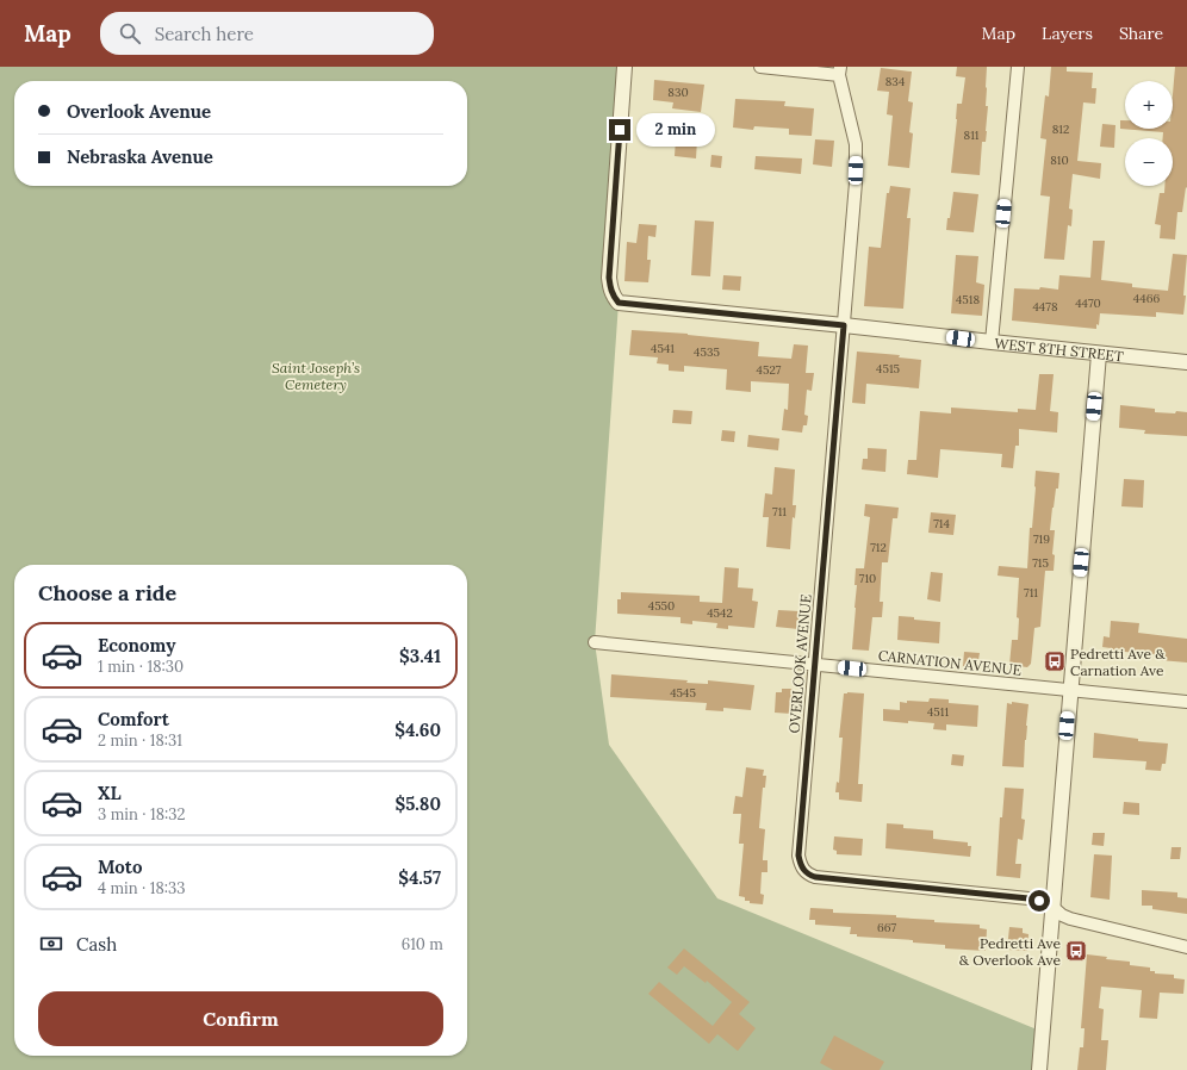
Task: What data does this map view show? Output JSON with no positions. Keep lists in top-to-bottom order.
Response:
{
  "streets": {
    "street": ["WEST 8TH STREET", "CARNATION AVENUE", "OVERLOOK AVENUE"]
  },
  "crossings": [
    ["WEST 8TH STREET", "OVERLOOK AVENUE"],
    ["CARNATION AVENUE", "OVERLOOK AVENUE"]
  ],
  "parks": ["Saint Joseph’s Cemetery"],
  "places": {
    "bus stop": ["Pedretti Ave & Carnation Ave", "Pedretti Ave & Overlook Ave"]
  },
  "house_numbers": [
    "834",
    "830",
    "812",
    "811",
    "810",
    "4466",
    "4518",
    "4470",
    "4478",
    "4541",
    "4535",
    "4515",
    "4527",
    "711",
    "714",
    "719",
    "712",
    "715",
    "710",
    "711",
    "4550",
    "4542",
    "4545",
    "4511",
    "667"
  ],
  "page": {
    "header": "Map",
    "search": "Search here",
    "nav": ["Map", "Layers", "Share"],
    "map_buttons": ["+", "−"],
    "banner": ["Overlook Avenue", "Nebraska Avenue"],
    "bubble": "2 min",
    "heading": "Choose a ride",
    "list": [
      {
        "name": "Economy",
        "note": "1 min · 18:30",
        "value": "$3.41"
      },
      {
        "name": "Comfort",
        "note": "2 min · 18:31",
        "value": "$4.60"
      },
      {
        "name": "XL",
        "note": "3 min · 18:32",
        "value": "$5.80"
      },
      {
        "name": "Moto",
        "note": "4 min · 18:33",
        "value": "$4.57"
      }
    ],
    "pay": ["Cash", "610 m"],
    "buttons": "Confirm"
  }
}
